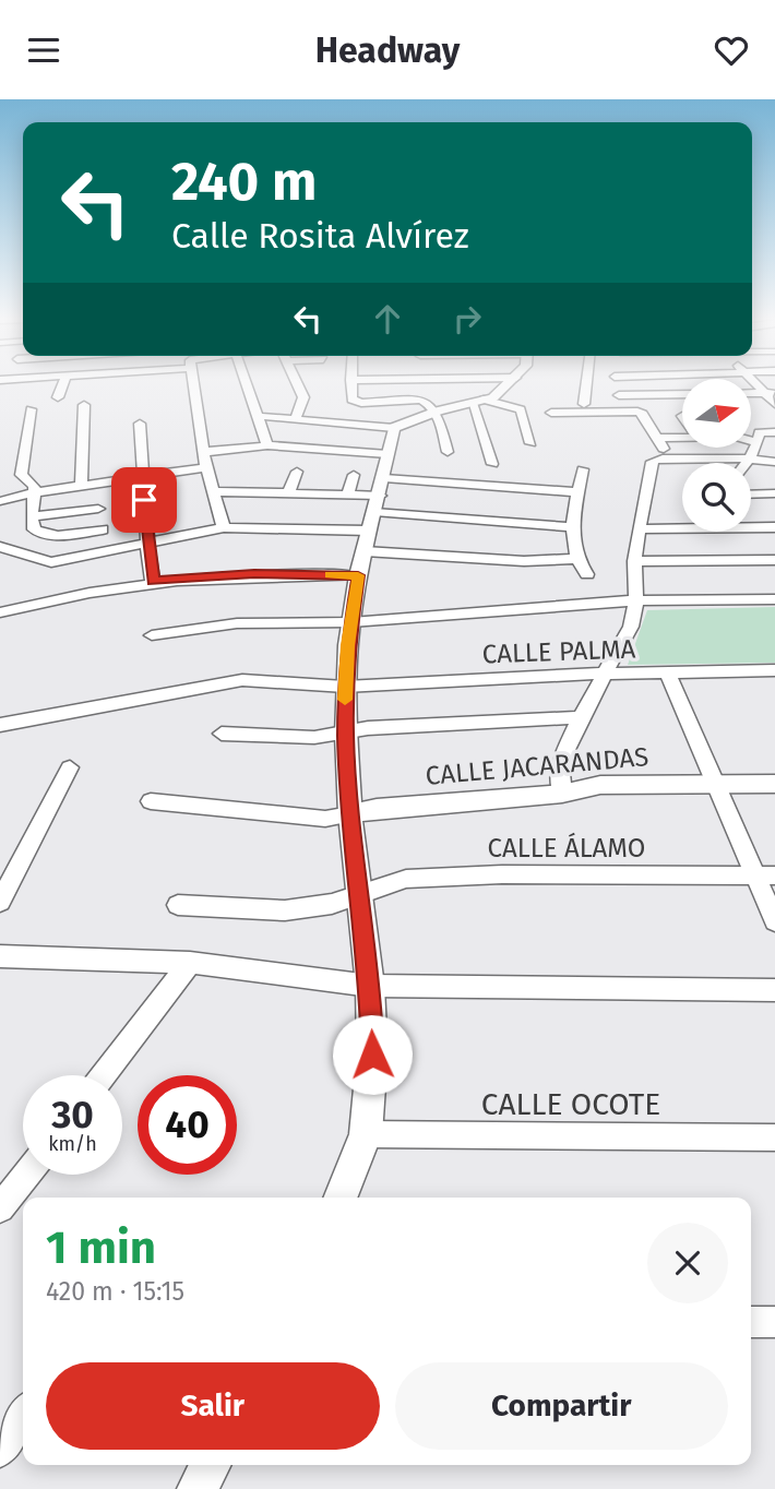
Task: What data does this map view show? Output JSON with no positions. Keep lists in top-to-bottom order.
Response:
{
  "streets": {
    "street": [
      "CALLE PALMA",
      "CALLE JACARANDAS",
      "CALLE ÁLAMO",
      "CALLE OCOTE"
    ]
  },
  "north": "right",
  "page": {
    "header": "Headway",
    "turn": ["240 m", "Calle Rosita Alvírez"],
    "speed": "30 km/h",
    "limit": "40",
    "heading": ["1 min", "420 m · 15:15"],
    "buttons": ["Salir", "Compartir"]
  }
}
